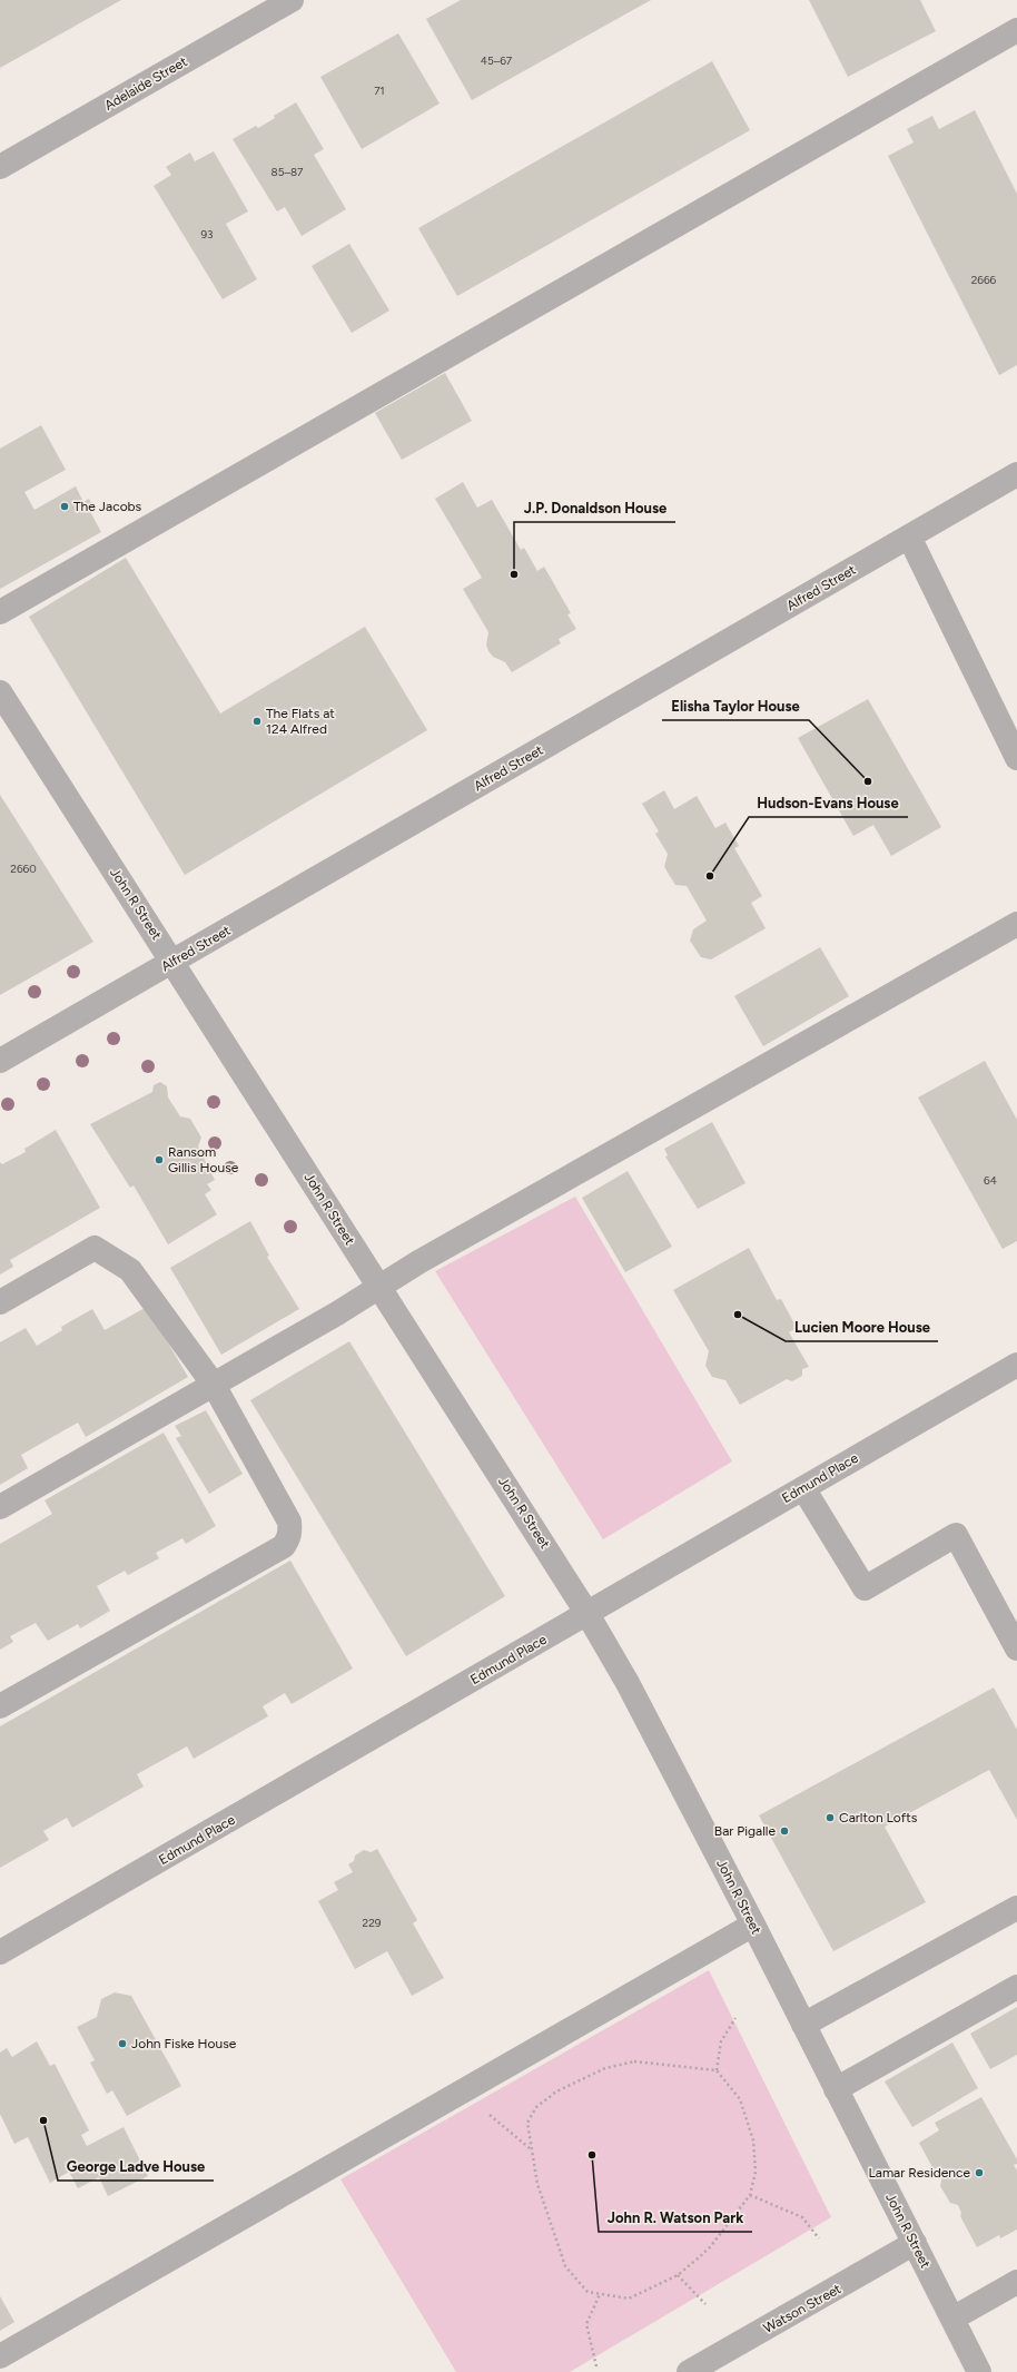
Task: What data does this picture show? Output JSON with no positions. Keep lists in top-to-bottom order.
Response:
{
  "streets": {
    "street": [
      "Adelaide Street",
      "Alfred Street",
      "John R Street",
      "Edmund Place",
      "Watson Street"
    ]
  },
  "crossings": [
    ["Alfred Street", "John R Street"],
    ["John R Street", "Edmund Place"],
    ["John R Street", "Watson Street"]
  ],
  "places": [
    "The Jacobs",
    "J.P. Donaldson House",
    "The Flats at 124 Alfred",
    "Elisha Taylor House",
    "Hudson-Evans House",
    "Ransom Gillis House",
    "Lucien Moore House",
    "Carlton Lofts",
    "Bar Pigalle",
    "John Fiske House",
    "George Ladve House",
    "John R. Watson Park",
    "Lamar Residence"
  ],
  "house_numbers": [
    "45–67",
    "71",
    "85–87",
    "93",
    "2666",
    "2660",
    "64",
    "229"
  ]
}
